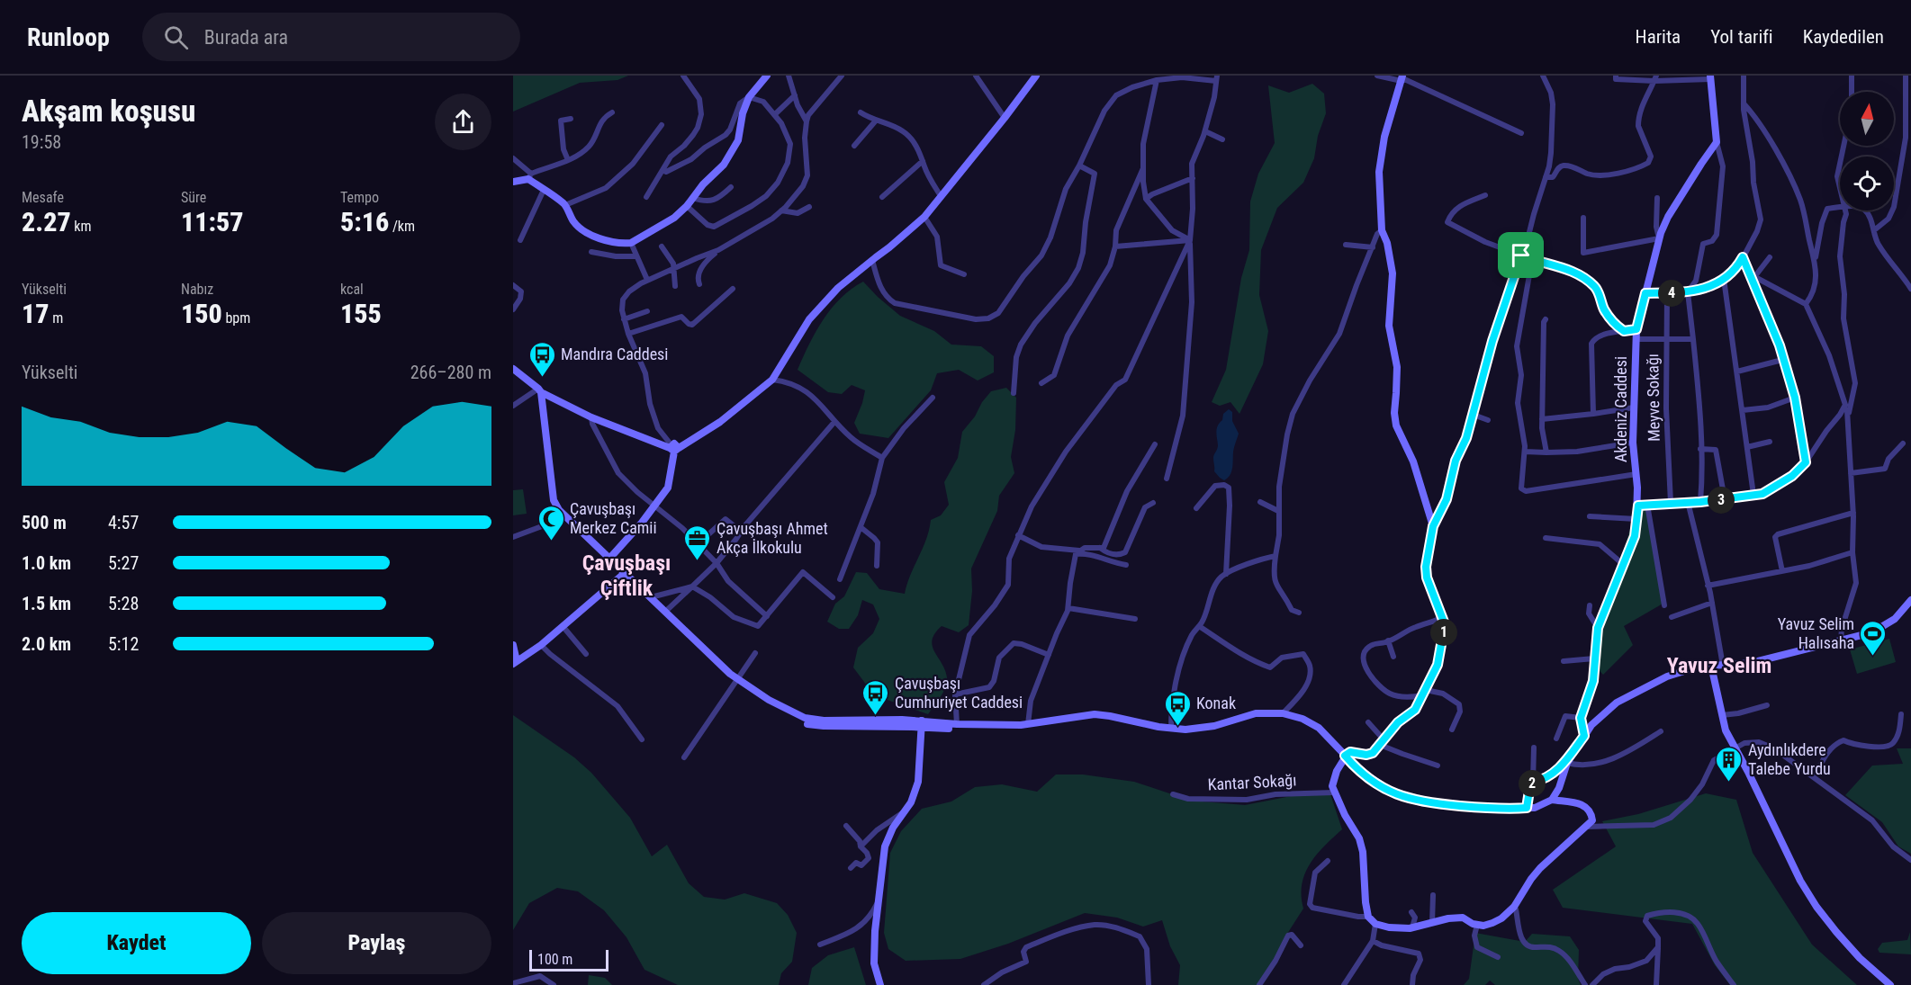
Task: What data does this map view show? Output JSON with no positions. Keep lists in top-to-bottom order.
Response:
{
  "streets": {
    "street": ["Meyve Sokağı", "Akdeniz Caddesi", "Kantar Sokağı"]
  },
  "districts": ["Çavuşbaşı Çiftlik", "Yavuz Selim"],
  "places": {
    "bus stop": ["Mandıra Caddesi", "Çavuşbaşı Cumhuriyet Caddesi", "Konak"],
    "mosque": ["Çavuşbaşı Merkez Camii"],
    "office": ["Çavuşbaşı Ahmet Akça İlkokulu"],
    "sports": ["Yavuz Selim Halısaha"],
    "building": ["Aydınlıkdere Talebe Yurdu"]
  },
  "scale_bar": "100 m",
  "north": "top",
  "page": {
    "header": "Runloop",
    "search": "Burada ara",
    "nav": ["Harita", "Yol tarifi", "Kaydedilen"],
    "heading": ["Akşam koşusu", "19:58"],
    "stats": [
      ["Mesafe", "2.27 km"],
      ["Süre", "11:57"],
      ["Tempo", "5:16 /km"],
      ["Yükselti", "17 m"],
      ["Nabız", "150 bpm"],
      ["kcal", "155"]
    ],
    "pins": [
      "4",
      "3",
      "1",
      "2"
    ],
    "chart": ["Yükselti", "266–280 m"],
    "list": [
      {
        "name": "500 m",
        "note": "4:57"
      },
      {
        "name": "1.0 km",
        "note": "5:27"
      },
      {
        "name": "1.5 km",
        "note": "5:28"
      },
      {
        "name": "2.0 km",
        "note": "5:12"
      }
    ],
    "buttons": ["Kaydet", "Paylaş"],
    "scale": "100 m"
  }
}
